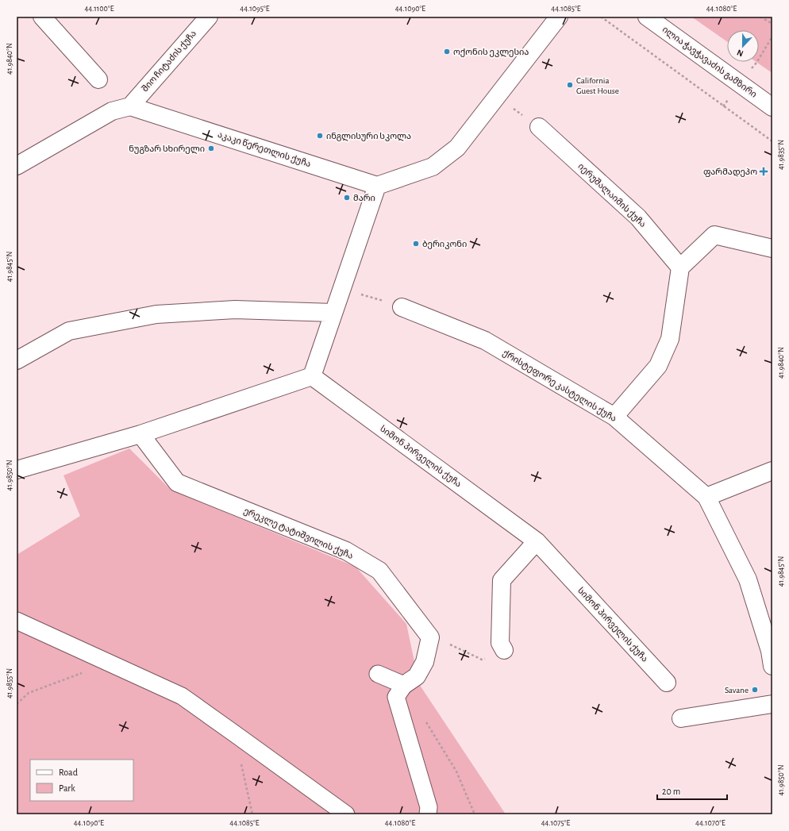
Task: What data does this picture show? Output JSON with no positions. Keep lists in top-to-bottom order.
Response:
{
  "streets": {
    "street": [
      "შიო ჩიტაძის ქუჩა",
      "ილია ჭავჭავაძის გამზირი",
      "აკაკი წერეთლის ქუჩა",
      "იერუშალაიმის ქუჩა",
      "ქრისტეფორე კასტელის ქუჩა",
      "სიმონ პირველის ქუჩა",
      "ერეკლე ტატიშვილის ქუჩა"
    ]
  },
  "crossings": [
    ["შიო ჩიტაძის ქუჩა", "აკაკი წერეთლის ქუჩა"]
  ],
  "places": {
    "other": [
      "ოქონის ეკლესია",
      "California Guest House",
      "ინგლისური სკოლა",
      "ნუგზარ სხირელი",
      "მარი",
      "ბერიკონი",
      "Savane"
    ],
    "health": ["ფარმადეპო"]
  },
  "legend": ["Road", "Park"],
  "scale_bar": "20 m",
  "north": "bottom",
  "coordinates": [
    "44.1100°E",
    "44.1095°E",
    "44.1090°E",
    "44.1085°E",
    "44.1080°E",
    "41.9840°N",
    "41.9835°N",
    "41.9845°N",
    "41.9850°N",
    "41.9855°N",
    "44.1075°E",
    "44.1070°E"
  ]
}
